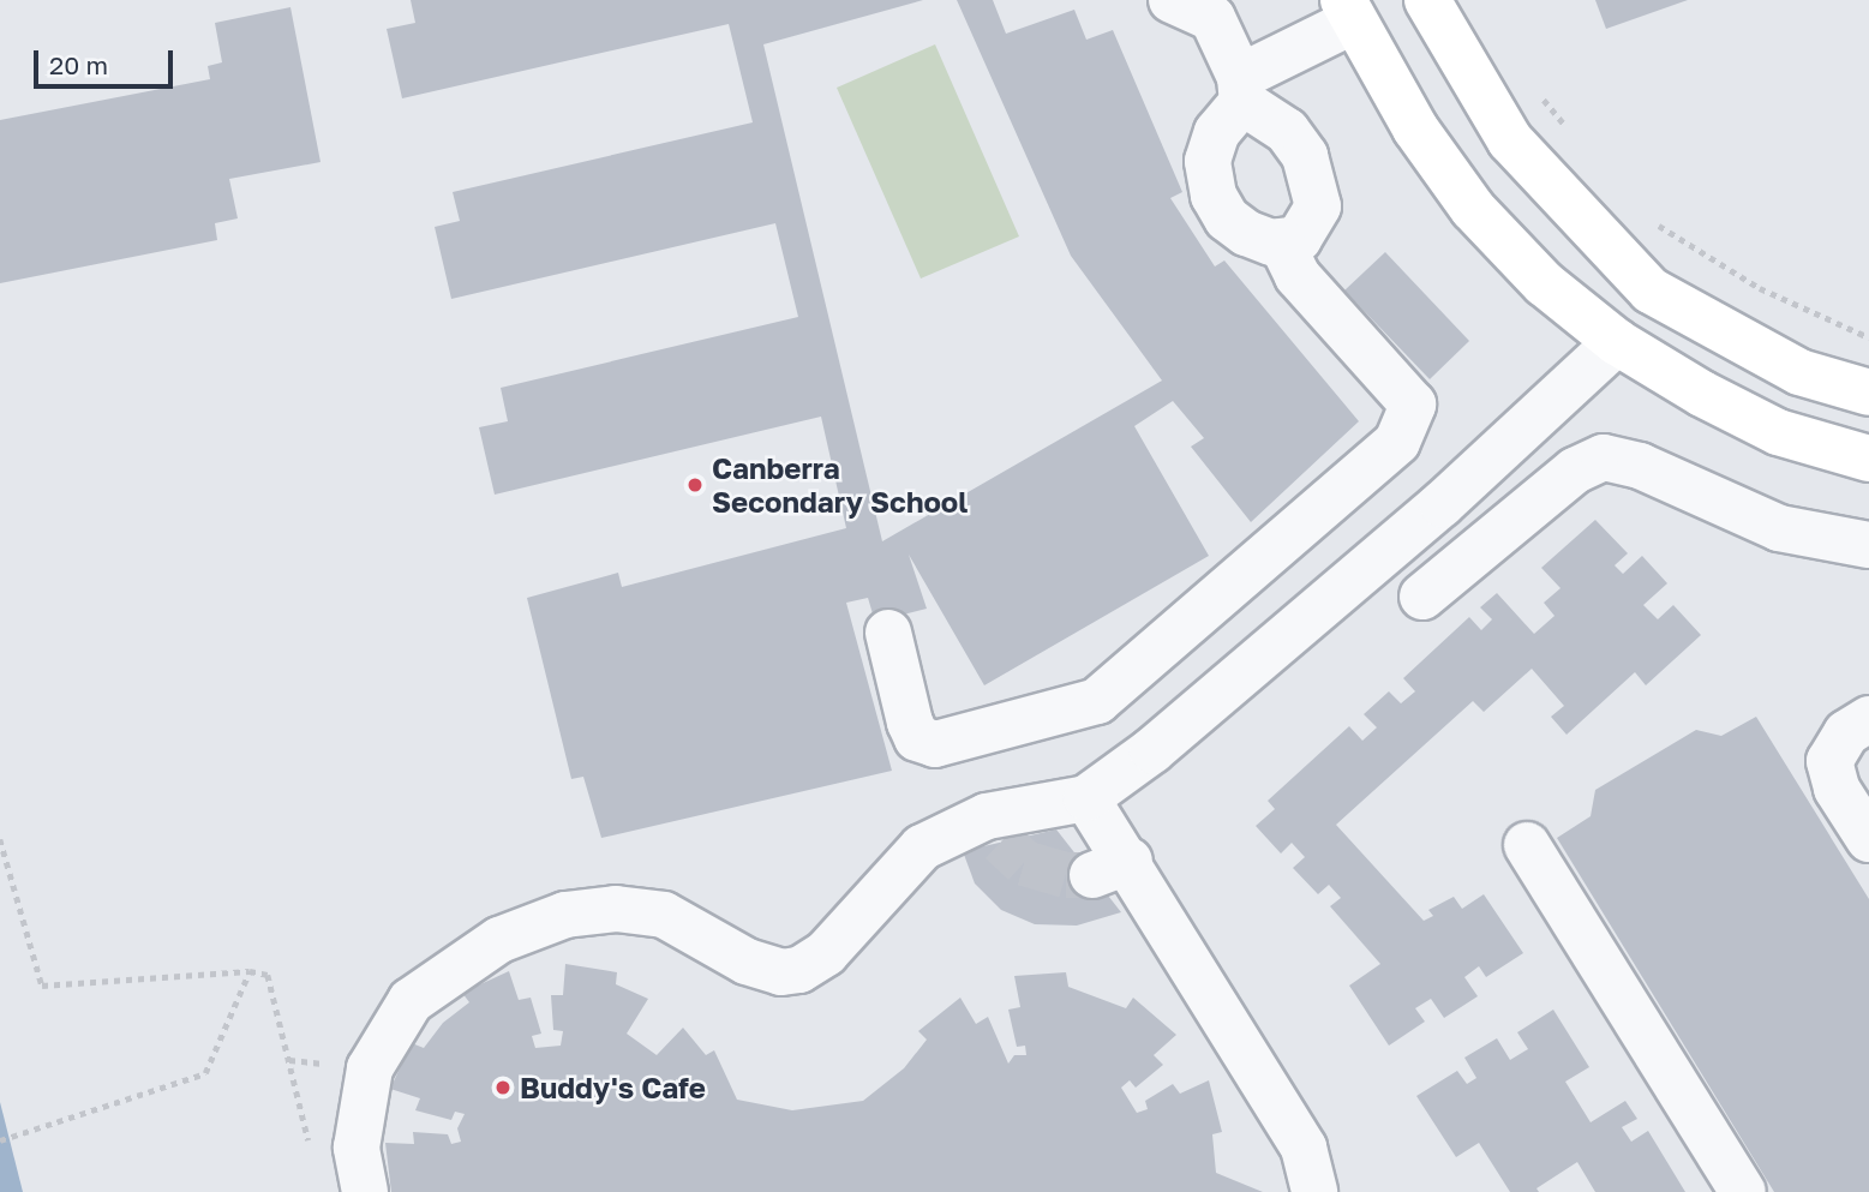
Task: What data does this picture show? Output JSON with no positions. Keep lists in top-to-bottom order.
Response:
{
  "places": ["Canberra Secondary School", "Buddy's Cafe"],
  "scale_bar": "20 m"
}
